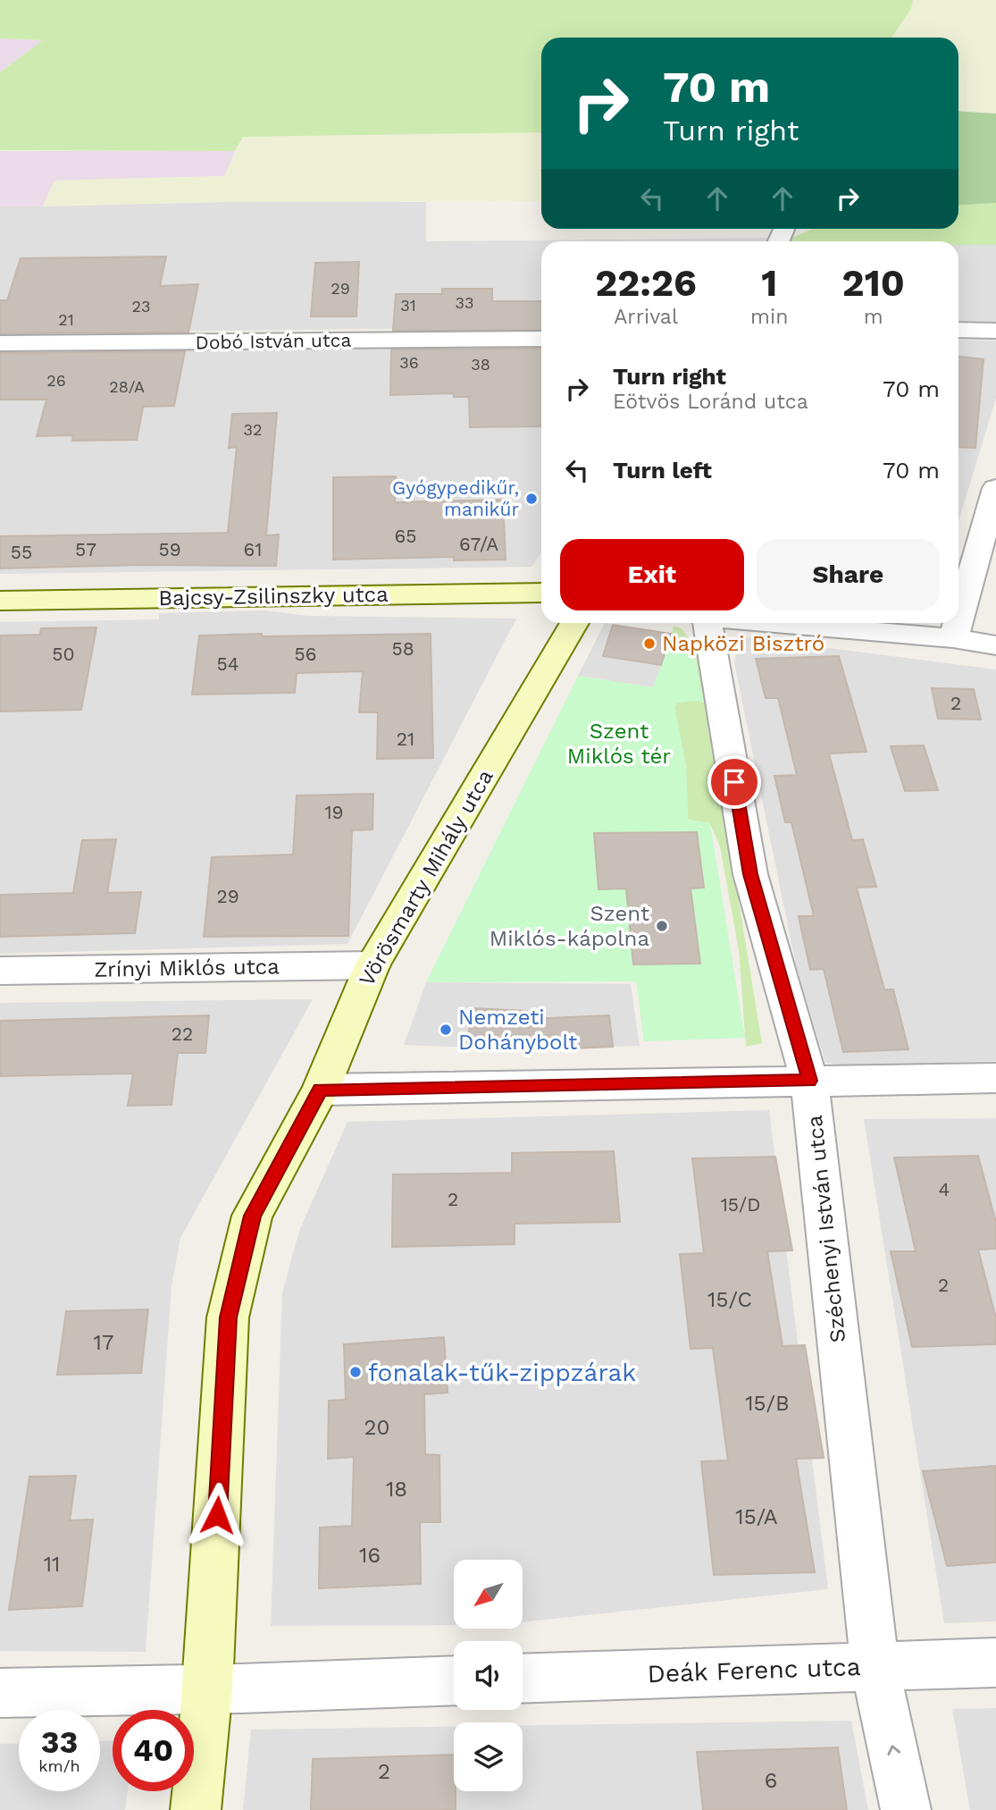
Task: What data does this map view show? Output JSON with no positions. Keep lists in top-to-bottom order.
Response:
{
  "streets": {
    "street": [
      "Dobó István utca",
      "Bajcsy-Zsilinszky utca",
      "Vörösmarty Mihály utca",
      "Zrínyi Miklós utca",
      "Széchenyi István utca",
      "Deák Ferenc utca"
    ]
  },
  "crossings": [
    ["Vörösmarty Mihály utca", "Zrínyi Miklós utca"],
    ["Széchenyi István utca", "Deák Ferenc utca"]
  ],
  "parks": ["Szent Miklós tér"],
  "places": [
    "Gyógypedikűr, manikűr",
    "Napközi Bisztró",
    "Szent Miklós-kápolna",
    "Nemzeti Dohánybolt",
    "fonalak-tűk-zippzárak"
  ],
  "house_numbers": [
    "29",
    "33",
    "31",
    "23",
    "21",
    "36",
    "38",
    "26",
    "28/A",
    "32",
    "65",
    "67/A",
    "57",
    "59",
    "61",
    "55",
    "58",
    "50",
    "56",
    "54",
    "2",
    "21",
    "19",
    "29",
    "22",
    "4",
    "2",
    "15/D",
    "2",
    "15/C",
    "17",
    "15/B",
    "20",
    "18",
    "15/A",
    "16",
    "11",
    "2",
    "6"
  ],
  "north": "bottom left",
  "page": {
    "turn": ["70 m", "Turn right"],
    "eta": [
      "22:26",
      "Arrival",
      "1",
      "min",
      "210",
      "m"
    ],
    "list": [
      {
        "name": "Turn right",
        "note": "Eötvös Loránd utca",
        "value": "70 m"
      },
      {
        "name": "Turn left",
        "value": "70 m"
      }
    ],
    "buttons": ["Exit", "Share"],
    "speed": "33 km/h",
    "limit": "40"
  }
}
